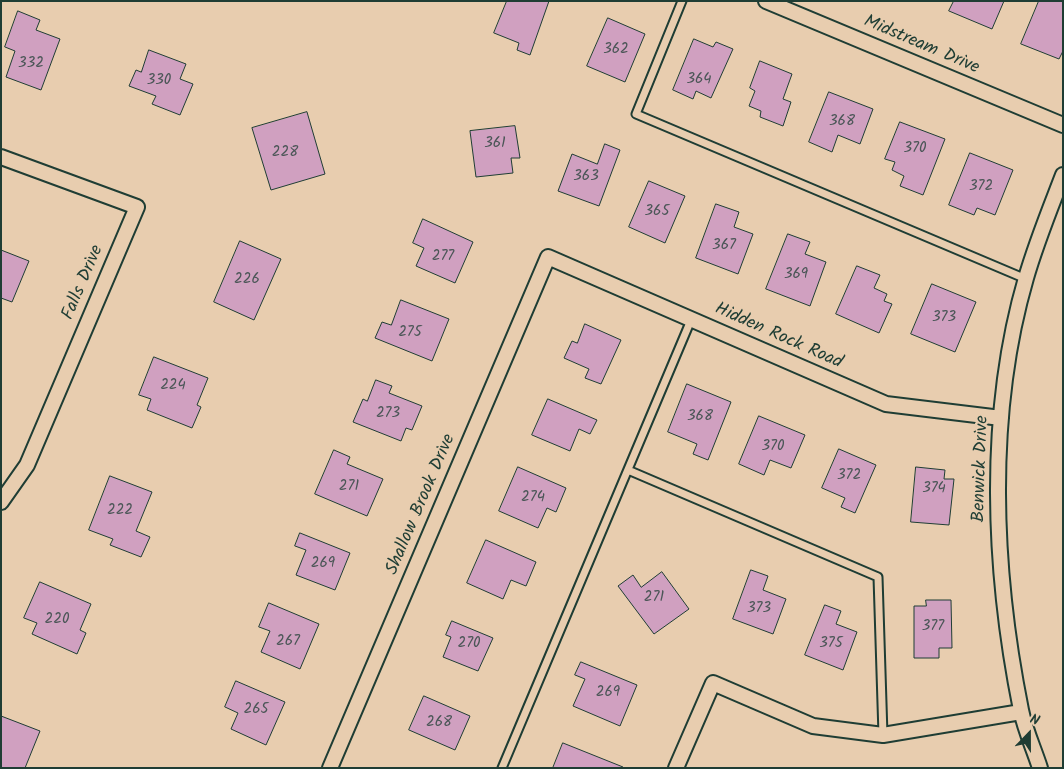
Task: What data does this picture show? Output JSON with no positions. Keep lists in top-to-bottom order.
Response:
{
  "streets": {
    "street": [
      "Midstream Drive",
      "Falls Drive",
      "Hidden Rock Road",
      "Benwick Drive",
      "Shallow Brook Drive"
    ]
  },
  "crossings": [
    ["Hidden Rock Road", "Benwick Drive"],
    ["Hidden Rock Road", "Shallow Brook Drive"]
  ],
  "house_numbers": [
    "362",
    "332",
    "364",
    "330",
    "368",
    "361",
    "370",
    "228",
    "363",
    "372",
    "365",
    "367",
    "277",
    "369",
    "226",
    "373",
    "275",
    "224",
    "273",
    "368",
    "370",
    "372",
    "271",
    "374",
    "274",
    "222",
    "269",
    "271",
    "373",
    "220",
    "377",
    "267",
    "270",
    "375",
    "269",
    "265",
    "268"
  ],
  "north": "top"
}
